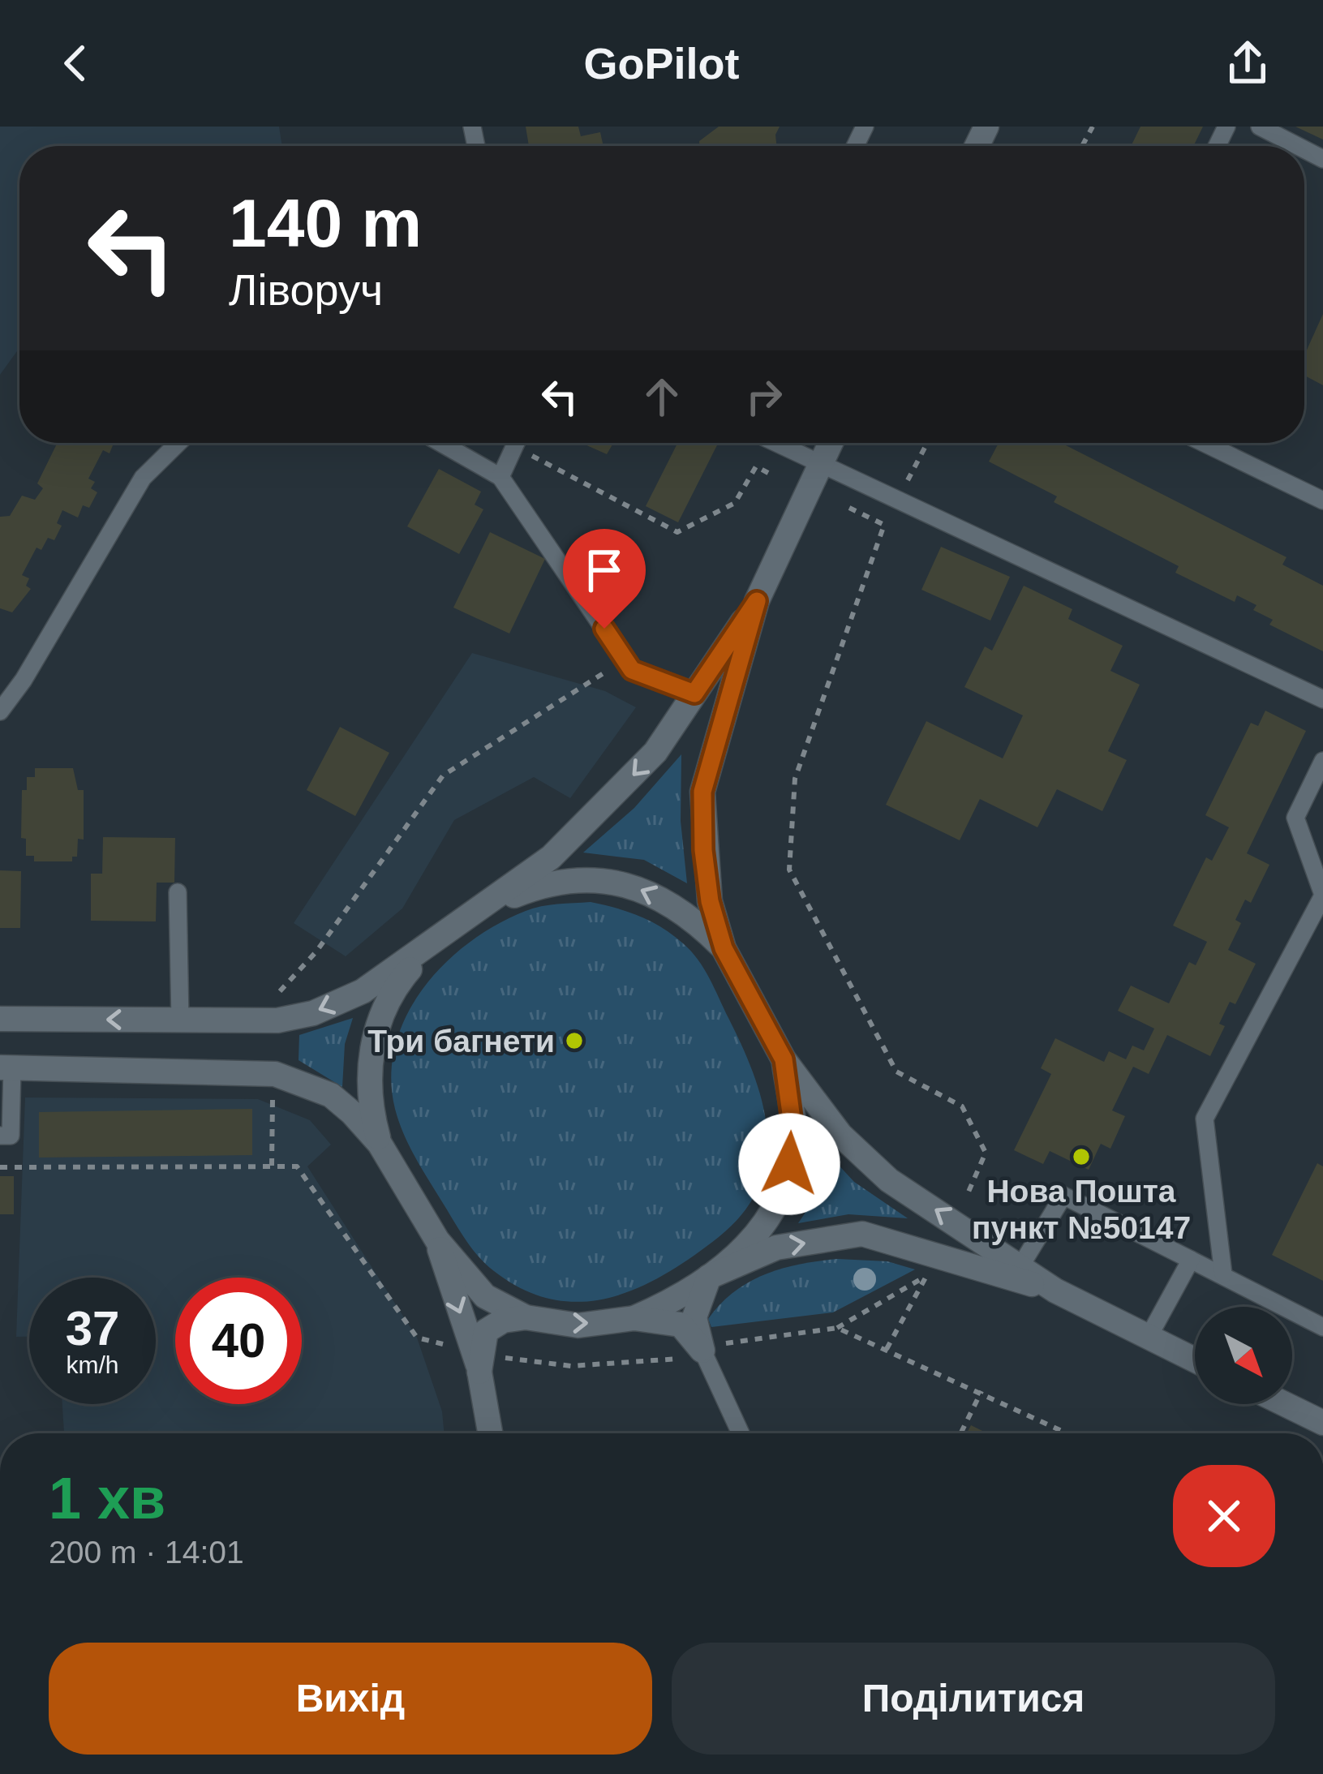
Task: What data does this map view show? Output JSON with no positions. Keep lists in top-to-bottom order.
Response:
{
  "places": ["Три багнети", "Нова Пошта пункт №50147"],
  "north": "bottom right",
  "page": {
    "header": "GoPilot",
    "turn": ["140 m", "Ліворуч"],
    "speed": "37 km/h",
    "limit": "40",
    "heading": ["1 хв", "200 m · 14:01"],
    "buttons": ["Вихід", "Поділитися"]
  }
}
